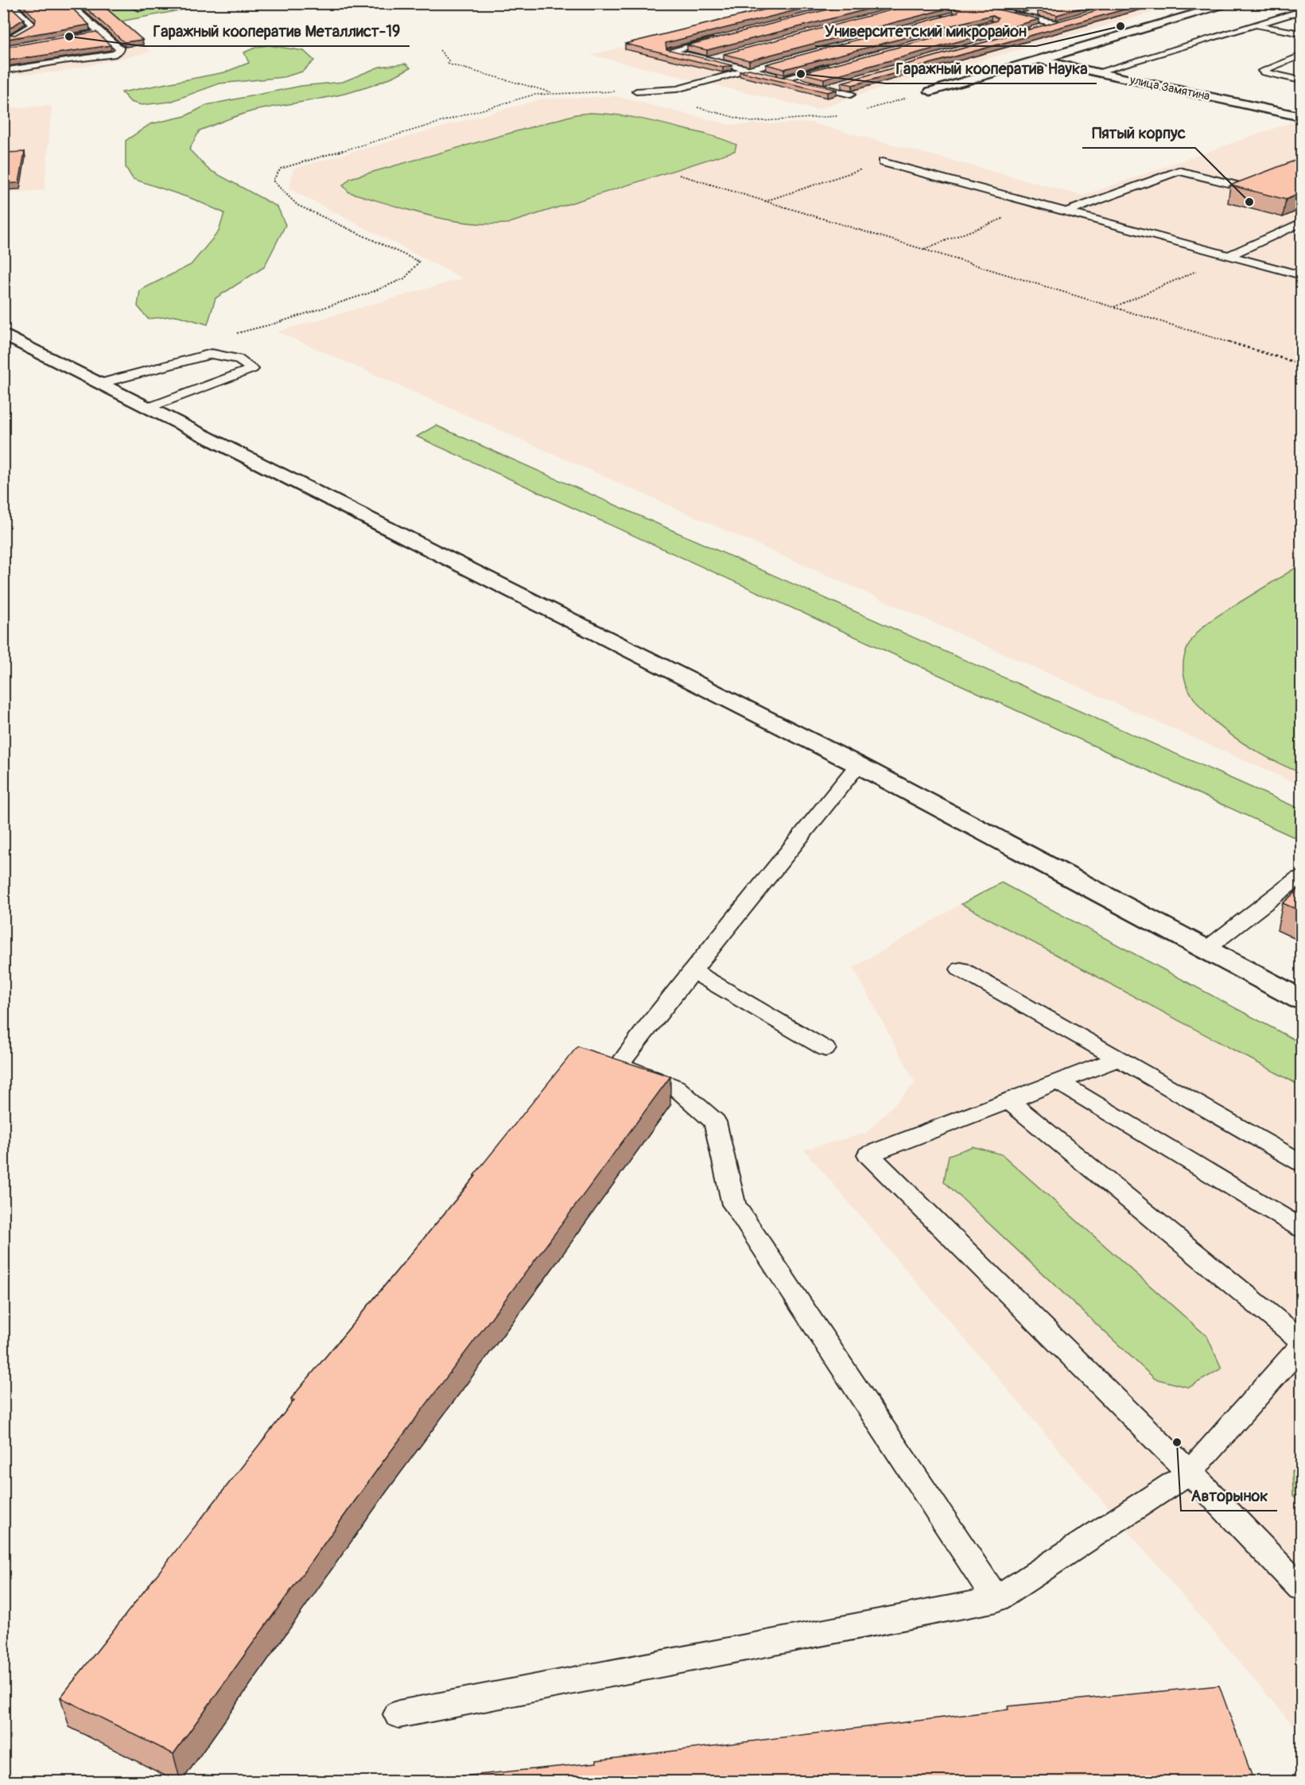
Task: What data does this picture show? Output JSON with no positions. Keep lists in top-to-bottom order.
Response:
{
  "streets": {
    "street": ["улица Замятина"]
  },
  "places": [
    "Университетский микрорайон",
    "Гаражный кооператив Металлист-19",
    "Гаражный кооператив Наука",
    "Пятый корпус",
    "Авторынок"
  ]
}
